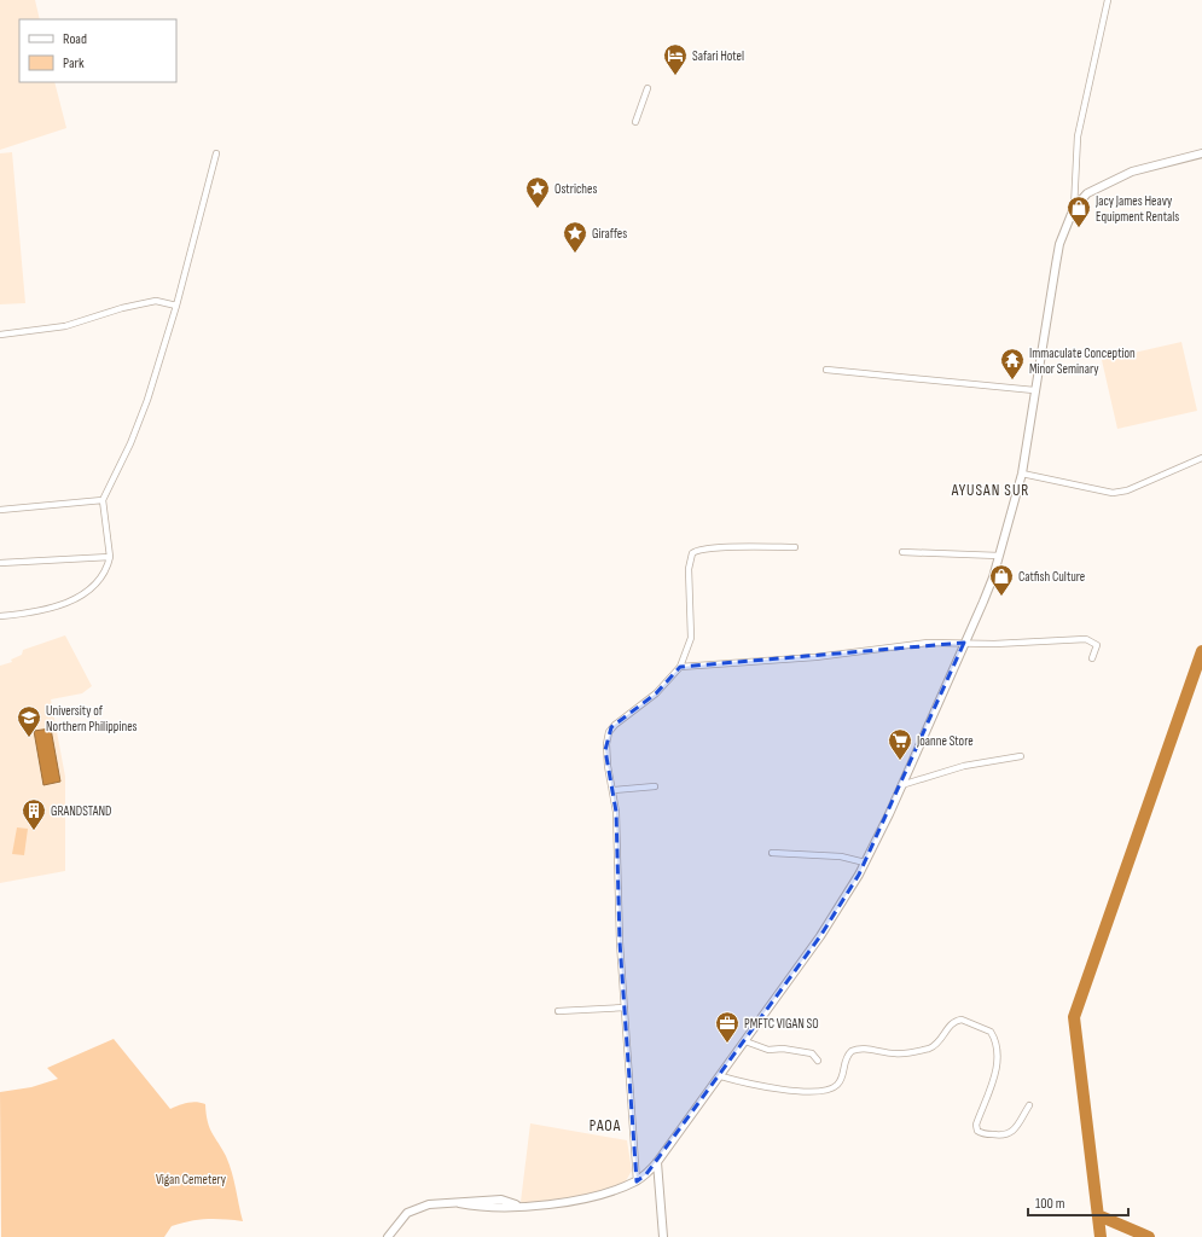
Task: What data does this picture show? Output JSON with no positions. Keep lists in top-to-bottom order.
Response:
{
  "districts": ["AYUSAN SUR", "PAOA"],
  "parks": ["Vigan Cemetery"],
  "places": {
    "hotel": ["Safari Hotel"],
    "place": ["Ostriches", "Giraffes"],
    "shop": ["Jacy James Heavy Equipment Rentals", "Catfish Culture"],
    "temple": ["Immaculate Conception Minor Seminary"],
    "school or university": ["University of Northern Philippines"],
    "supermarket": ["Joanne Store"],
    "building": ["GRANDSTAND"],
    "office": ["PMFTC VIGAN SO"]
  },
  "legend": ["Road", "Park"],
  "scale_bar": "100 m"
}
